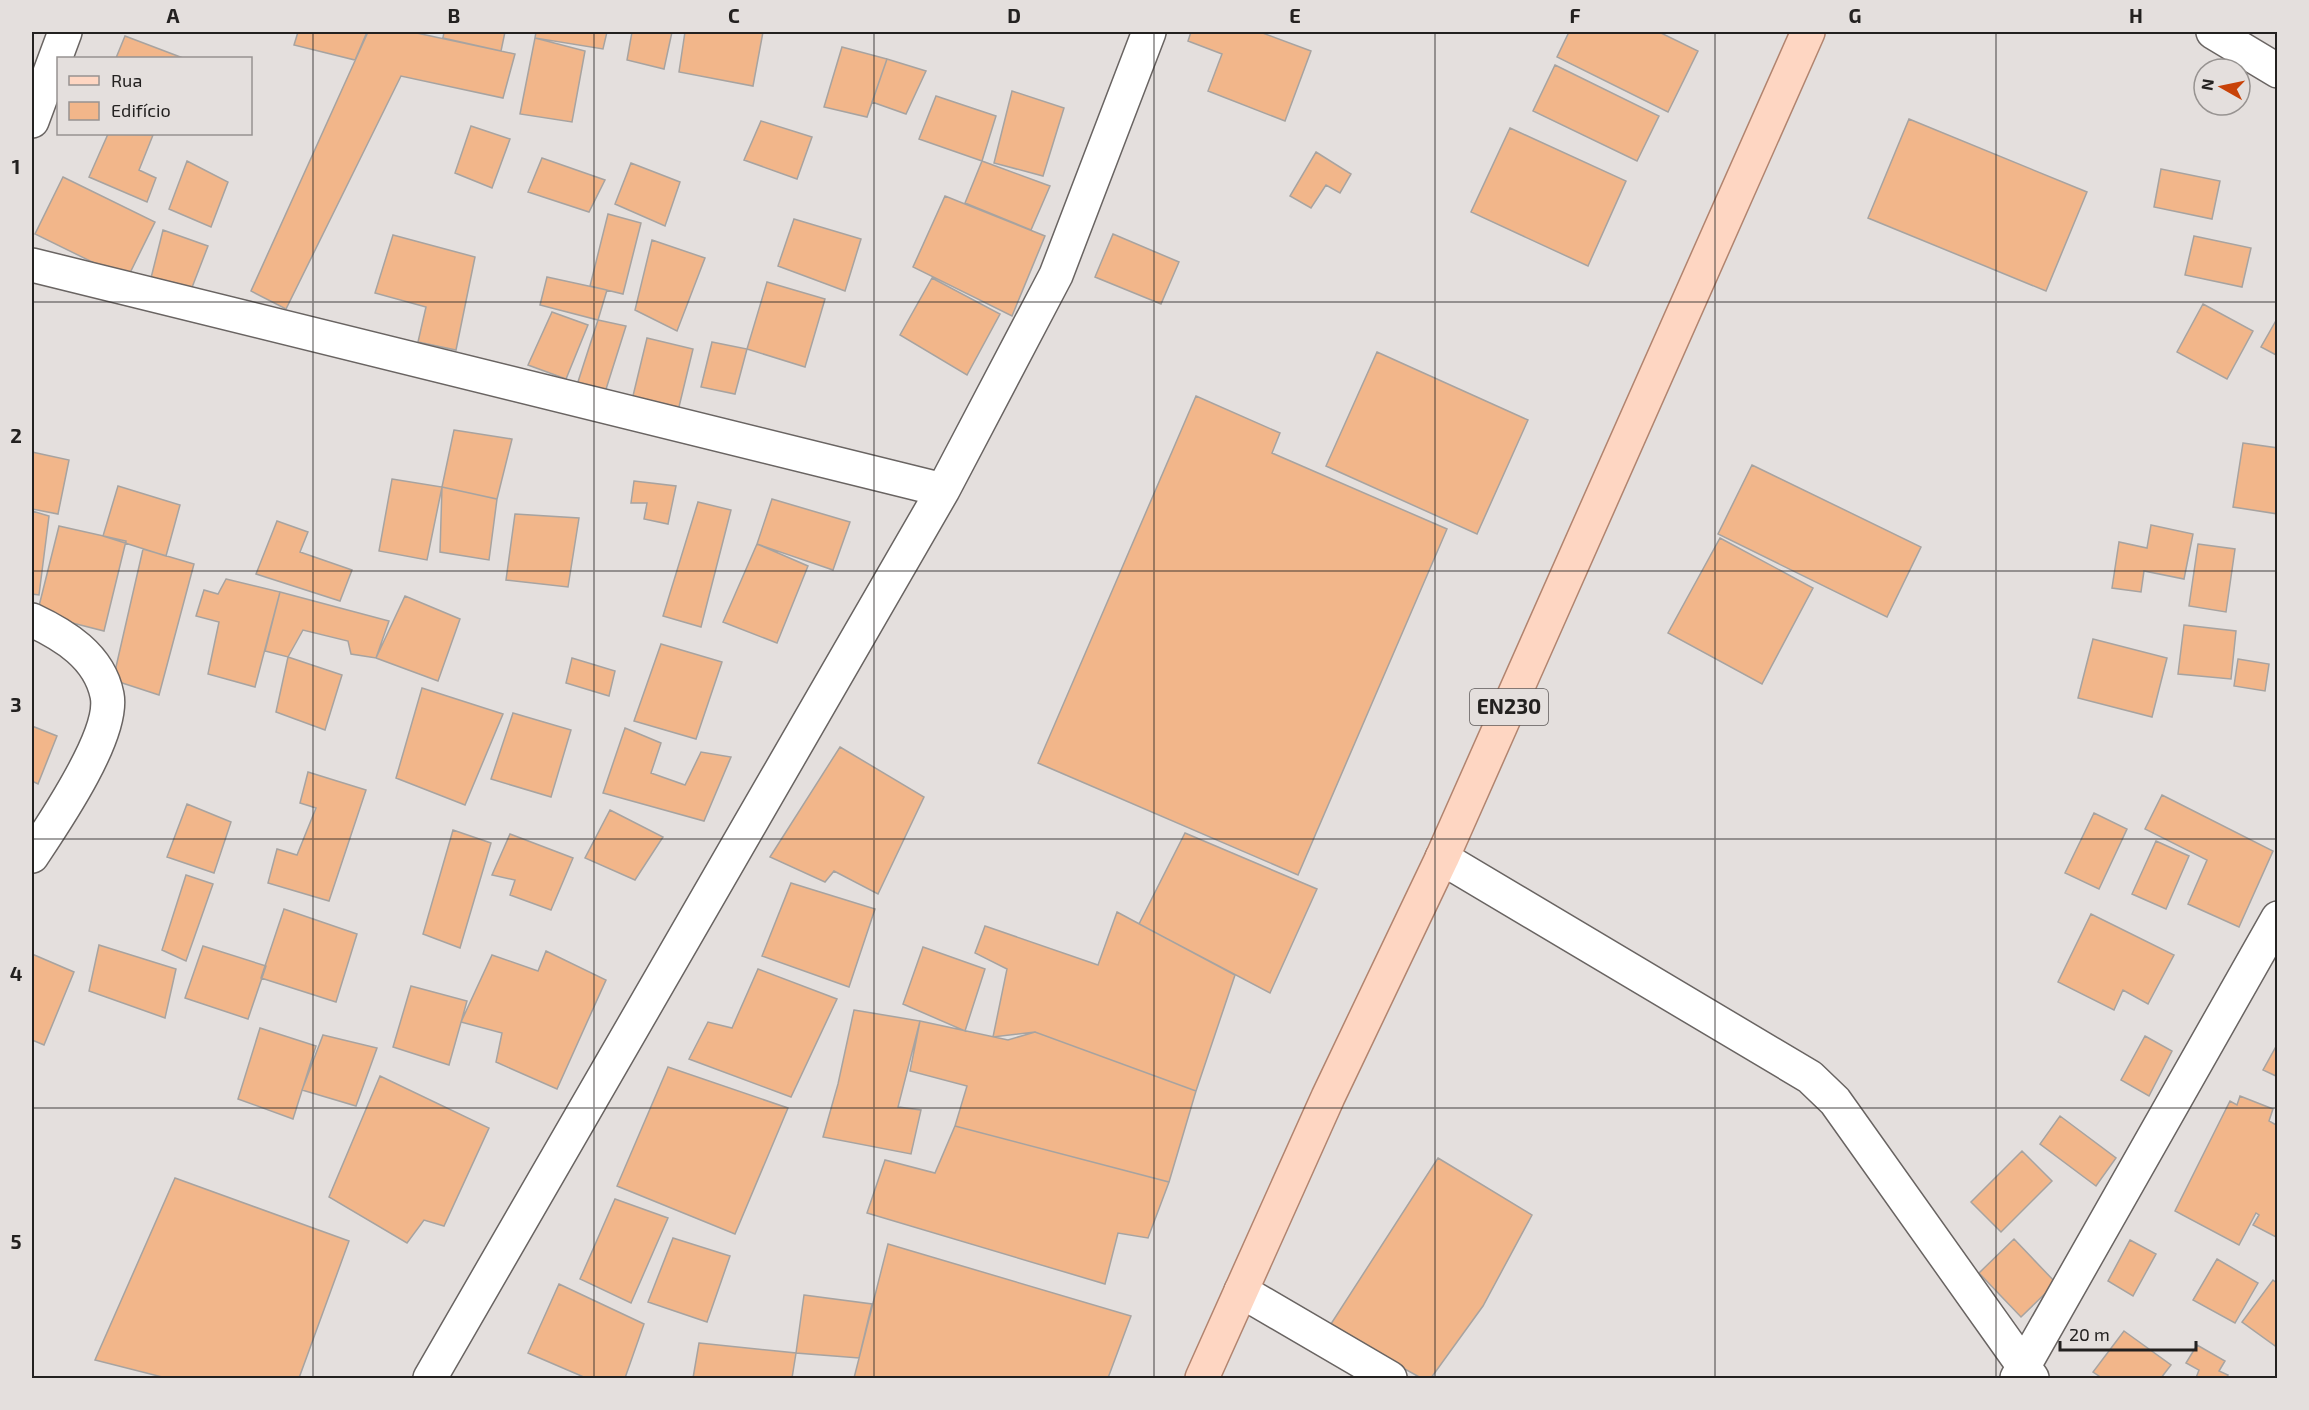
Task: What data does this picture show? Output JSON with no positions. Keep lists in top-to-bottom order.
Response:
{
  "streets": {
    "main road": ["EN230"]
  },
  "legend": ["Rua", "Edifício"],
  "scale_bar": "20 m",
  "north": "left",
  "grid": {
    "columns": [
      "A",
      "B",
      "C",
      "D",
      "E",
      "F",
      "G",
      "H"
    ],
    "rows": [
      "1",
      "2",
      "3",
      "4",
      "5"
    ]
  }
}
